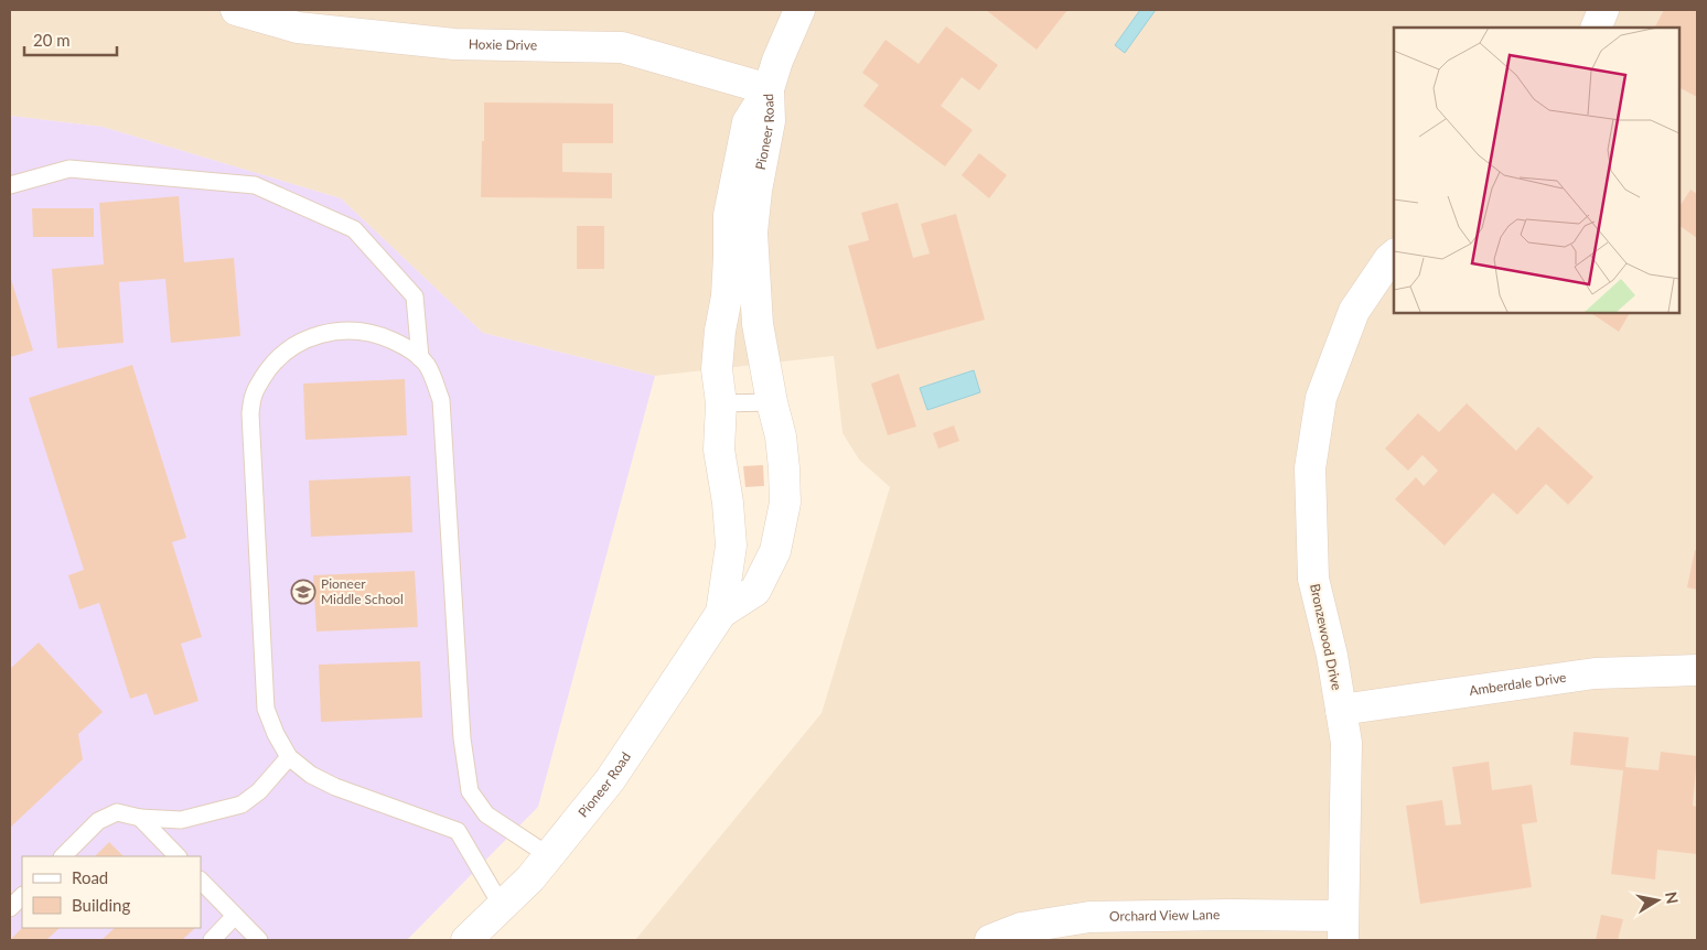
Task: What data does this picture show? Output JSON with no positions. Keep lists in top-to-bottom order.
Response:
{
  "streets": {
    "street": [
      "Hoxie Drive",
      "Pioneer Road",
      "Bronzewood Drive",
      "Amberdale Drive",
      "Orchard View Lane"
    ]
  },
  "crossings": [
    ["Hoxie Drive", "Pioneer Road"],
    ["Bronzewood Drive", "Amberdale Drive"],
    ["Bronzewood Drive", "Orchard View Lane"]
  ],
  "places": {
    "school or university": ["Pioneer Middle School"]
  },
  "legend": ["Road", "Building"],
  "scale_bar": "20 m",
  "north": "right"
}
